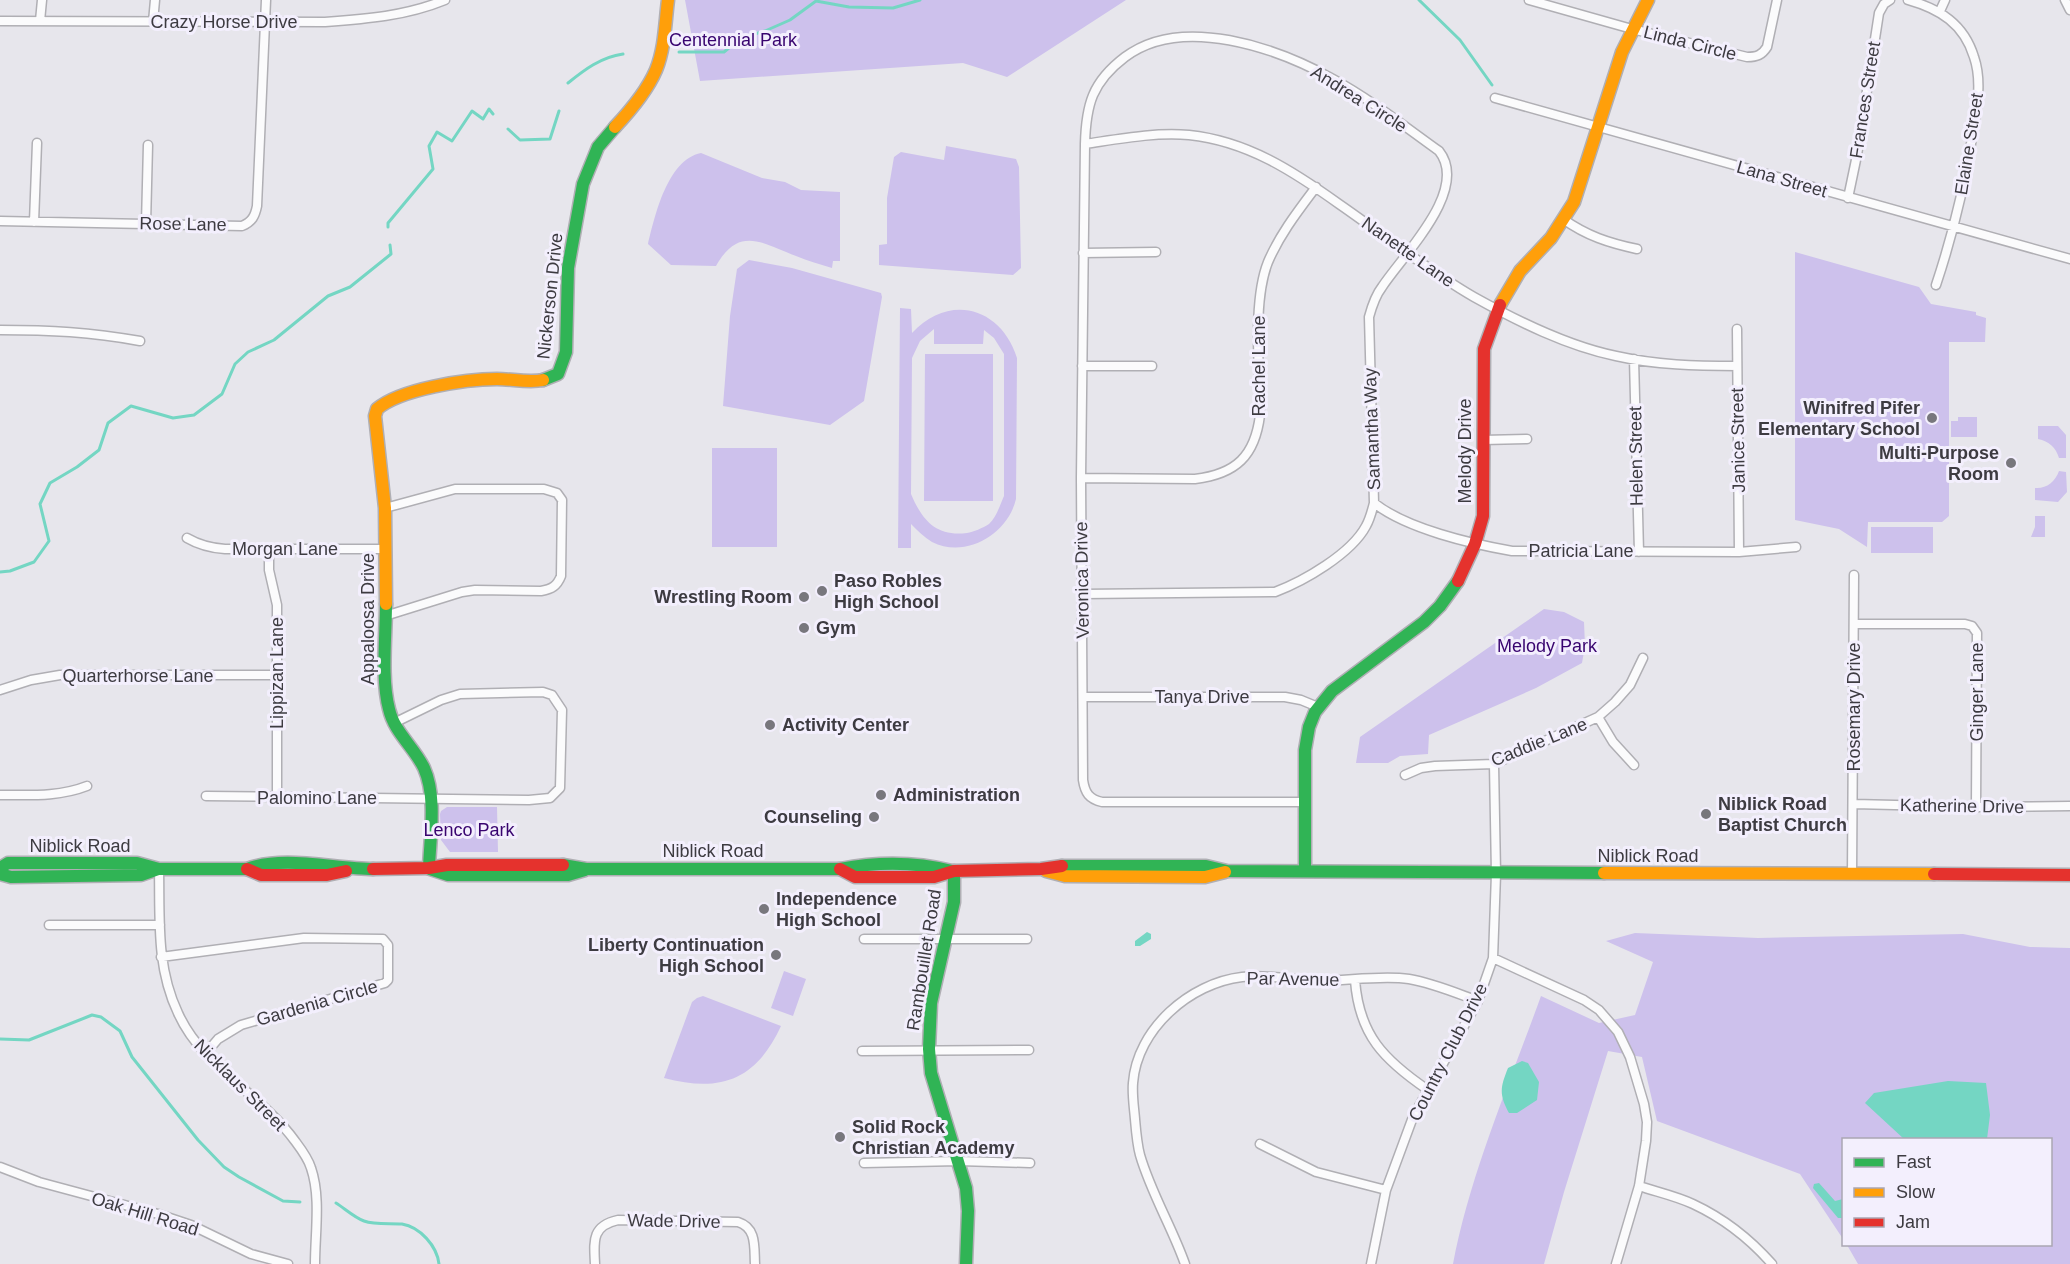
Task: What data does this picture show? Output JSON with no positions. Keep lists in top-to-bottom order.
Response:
{
  "streets": {
    "street": [
      "Crazy Horse Drive",
      "Linda Circle",
      "Andrea Circle",
      "Frances Street",
      "Elaine Street",
      "Lana Street",
      "Rose Lane",
      "Nanette Lane",
      "Nickerson Drive",
      "Rachel Lane",
      "Samantha Way",
      "Janice Street",
      "Melody Drive",
      "Helen Street",
      "Morgan Lane",
      "Patricia Lane",
      "Veronica Drive",
      "Appaloosa Drive",
      "Lippizan Lane",
      "Quarterhorse Lane",
      "Ginger Lane",
      "Tanya Drive",
      "Rosemary Drive",
      "Caddie Lane",
      "Palomino Lane",
      "Katherine Drive",
      "Niblick Road",
      "Rambouillet Road",
      "Par Avenue",
      "Gardenia Circle",
      "Country Club Drive",
      "Nicklaus Street",
      "Oak Hill Road",
      "Wade Drive"
    ]
  },
  "crossings": [
    ["Crazy Horse Drive", "Rose Lane"],
    ["Linda Circle", "Melody Drive"],
    ["Andrea Circle", "Nanette Lane"],
    ["Andrea Circle", "Samantha Way"],
    ["Andrea Circle", "Veronica Drive"],
    ["Frances Street", "Lana Street"],
    ["Elaine Street", "Lana Street"],
    ["Lana Street", "Melody Drive"],
    ["Nanette Lane", "Rachel Lane"],
    ["Nanette Lane", "Samantha Way"],
    ["Nanette Lane", "Janice Street"],
    ["Nanette Lane", "Melody Drive"],
    ["Nanette Lane", "Helen Street"],
    ["Nanette Lane", "Veronica Drive"],
    ["Nickerson Drive", "Appaloosa Drive"],
    ["Rachel Lane", "Veronica Drive"],
    ["Samantha Way", "Patricia Lane"],
    ["Samantha Way", "Veronica Drive"],
    ["Janice Street", "Patricia Lane"],
    ["Melody Drive", "Patricia Lane"],
    ["Melody Drive", "Veronica Drive"],
    ["Melody Drive", "Tanya Drive"],
    ["Melody Drive", "Niblick Road"],
    ["Helen Street", "Patricia Lane"],
    ["Morgan Lane", "Appaloosa Drive"],
    ["Morgan Lane", "Lippizan Lane"],
    ["Veronica Drive", "Tanya Drive"],
    ["Appaloosa Drive", "Palomino Lane"],
    ["Appaloosa Drive", "Niblick Road"],
    ["Lippizan Lane", "Quarterhorse Lane"],
    ["Lippizan Lane", "Palomino Lane"],
    ["Ginger Lane", "Rosemary Drive"],
    ["Ginger Lane", "Katherine Drive"],
    ["Rosemary Drive", "Katherine Drive"],
    ["Rosemary Drive", "Niblick Road"],
    ["Caddie Lane", "Country Club Drive"],
    ["Niblick Road", "Rambouillet Road"],
    ["Niblick Road", "Country Club Drive"],
    ["Niblick Road", "Nicklaus Street"],
    ["Par Avenue", "Country Club Drive"],
    ["Gardenia Circle", "Nicklaus Street"]
  ],
  "parks": ["Centennial Park", "Melody Park", "Lenco Park"],
  "places": [
    "Winifred Pifer Elementary School",
    "Multi-Purpose Room",
    "Paso Robles High School",
    "Wrestling Room",
    "Gym",
    "Activity Center",
    "Administration",
    "Niblick Road Baptist Church",
    "Counseling",
    "Independence High School",
    "Liberty Continuation High School",
    "Solid Rock Christian Academy"
  ],
  "legend": ["Fast", "Slow", "Jam"]
}
